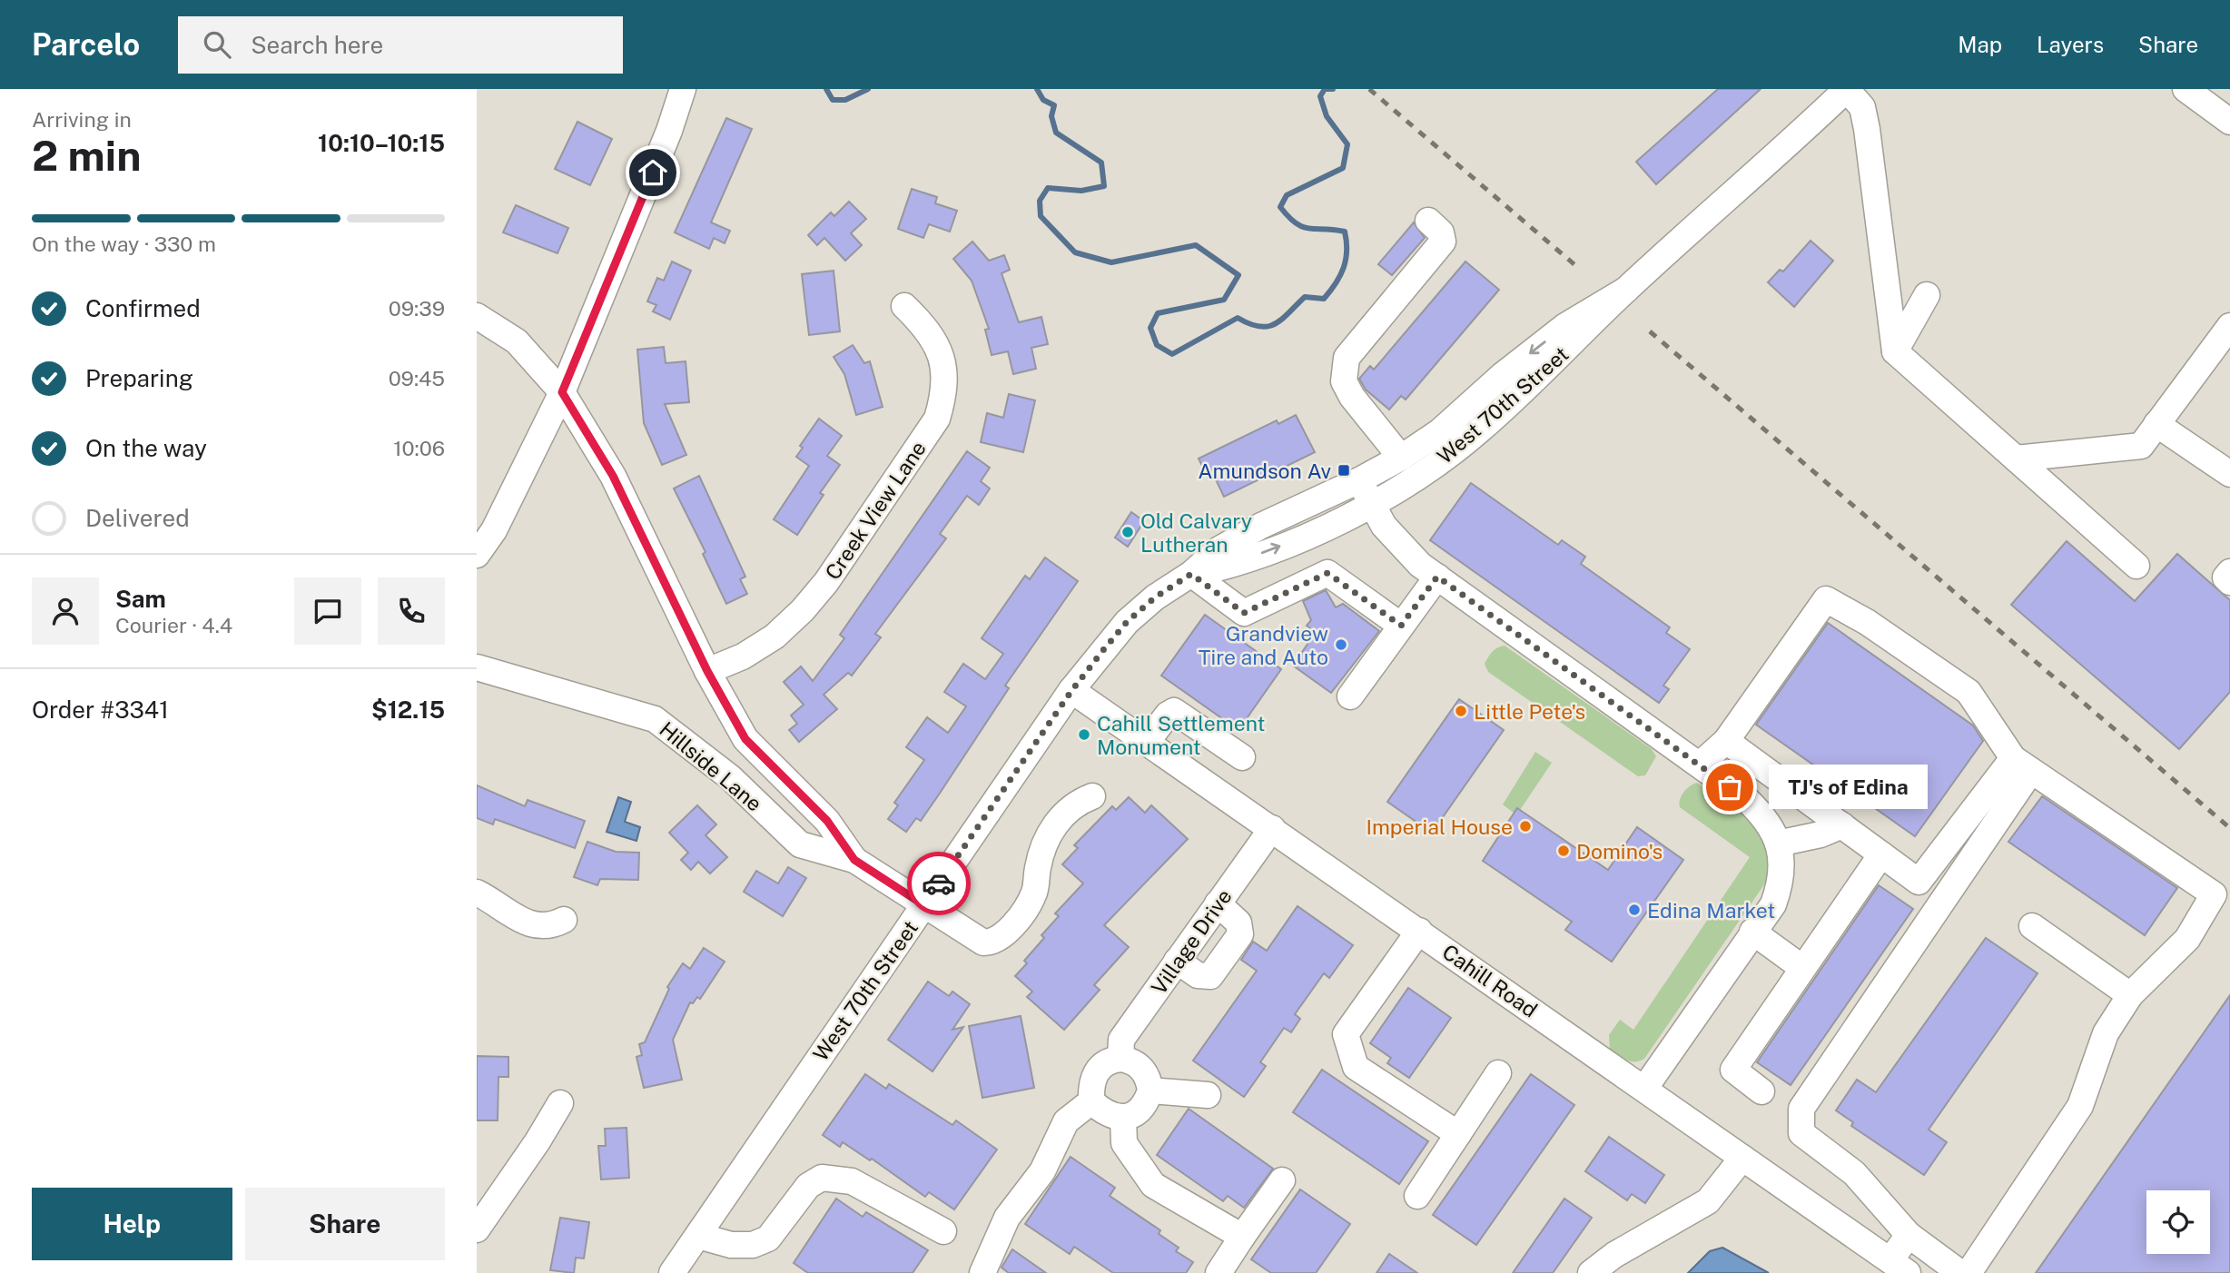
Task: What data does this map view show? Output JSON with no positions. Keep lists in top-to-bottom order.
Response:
{
  "streets": {
    "street": [
      "West 70th Street",
      "Creek View Lane",
      "Hillside Lane",
      "Village Drive",
      "Cahill Road"
    ]
  },
  "crossings": [
    ["West 70th Street", "Hillside Lane"],
    ["West 70th Street", "Cahill Road"],
    ["Village Drive", "Cahill Road"]
  ],
  "places": {
    "transit": ["Amundson Av"],
    "other": [
      "Old Calvary Lutheran",
      "Grandview Tire and Auto",
      "Little Pete's",
      "Cahill Settlement Monument",
      "TJ's of Edina",
      "Imperial House",
      "Domino's",
      "Edina Market"
    ]
  },
  "page": {
    "header": "Parcelo",
    "search": "Search here",
    "nav": ["Map", "Layers", "Share"],
    "heading": ["2 min", "Arriving in", "10:10–10:15"],
    "panel": [
      "Sam",
      "Courier · 4.4",
      "Order #3341",
      "$12.15"
    ],
    "bar": "On the way · 330 m",
    "list": [
      ["Confirmed", "09:39"],
      ["Preparing", "09:45"],
      ["On the way", "10:06"],
      "Delivered"
    ],
    "bubble": "TJ's of Edina",
    "buttons": ["Help", "Share"]
  }
}
